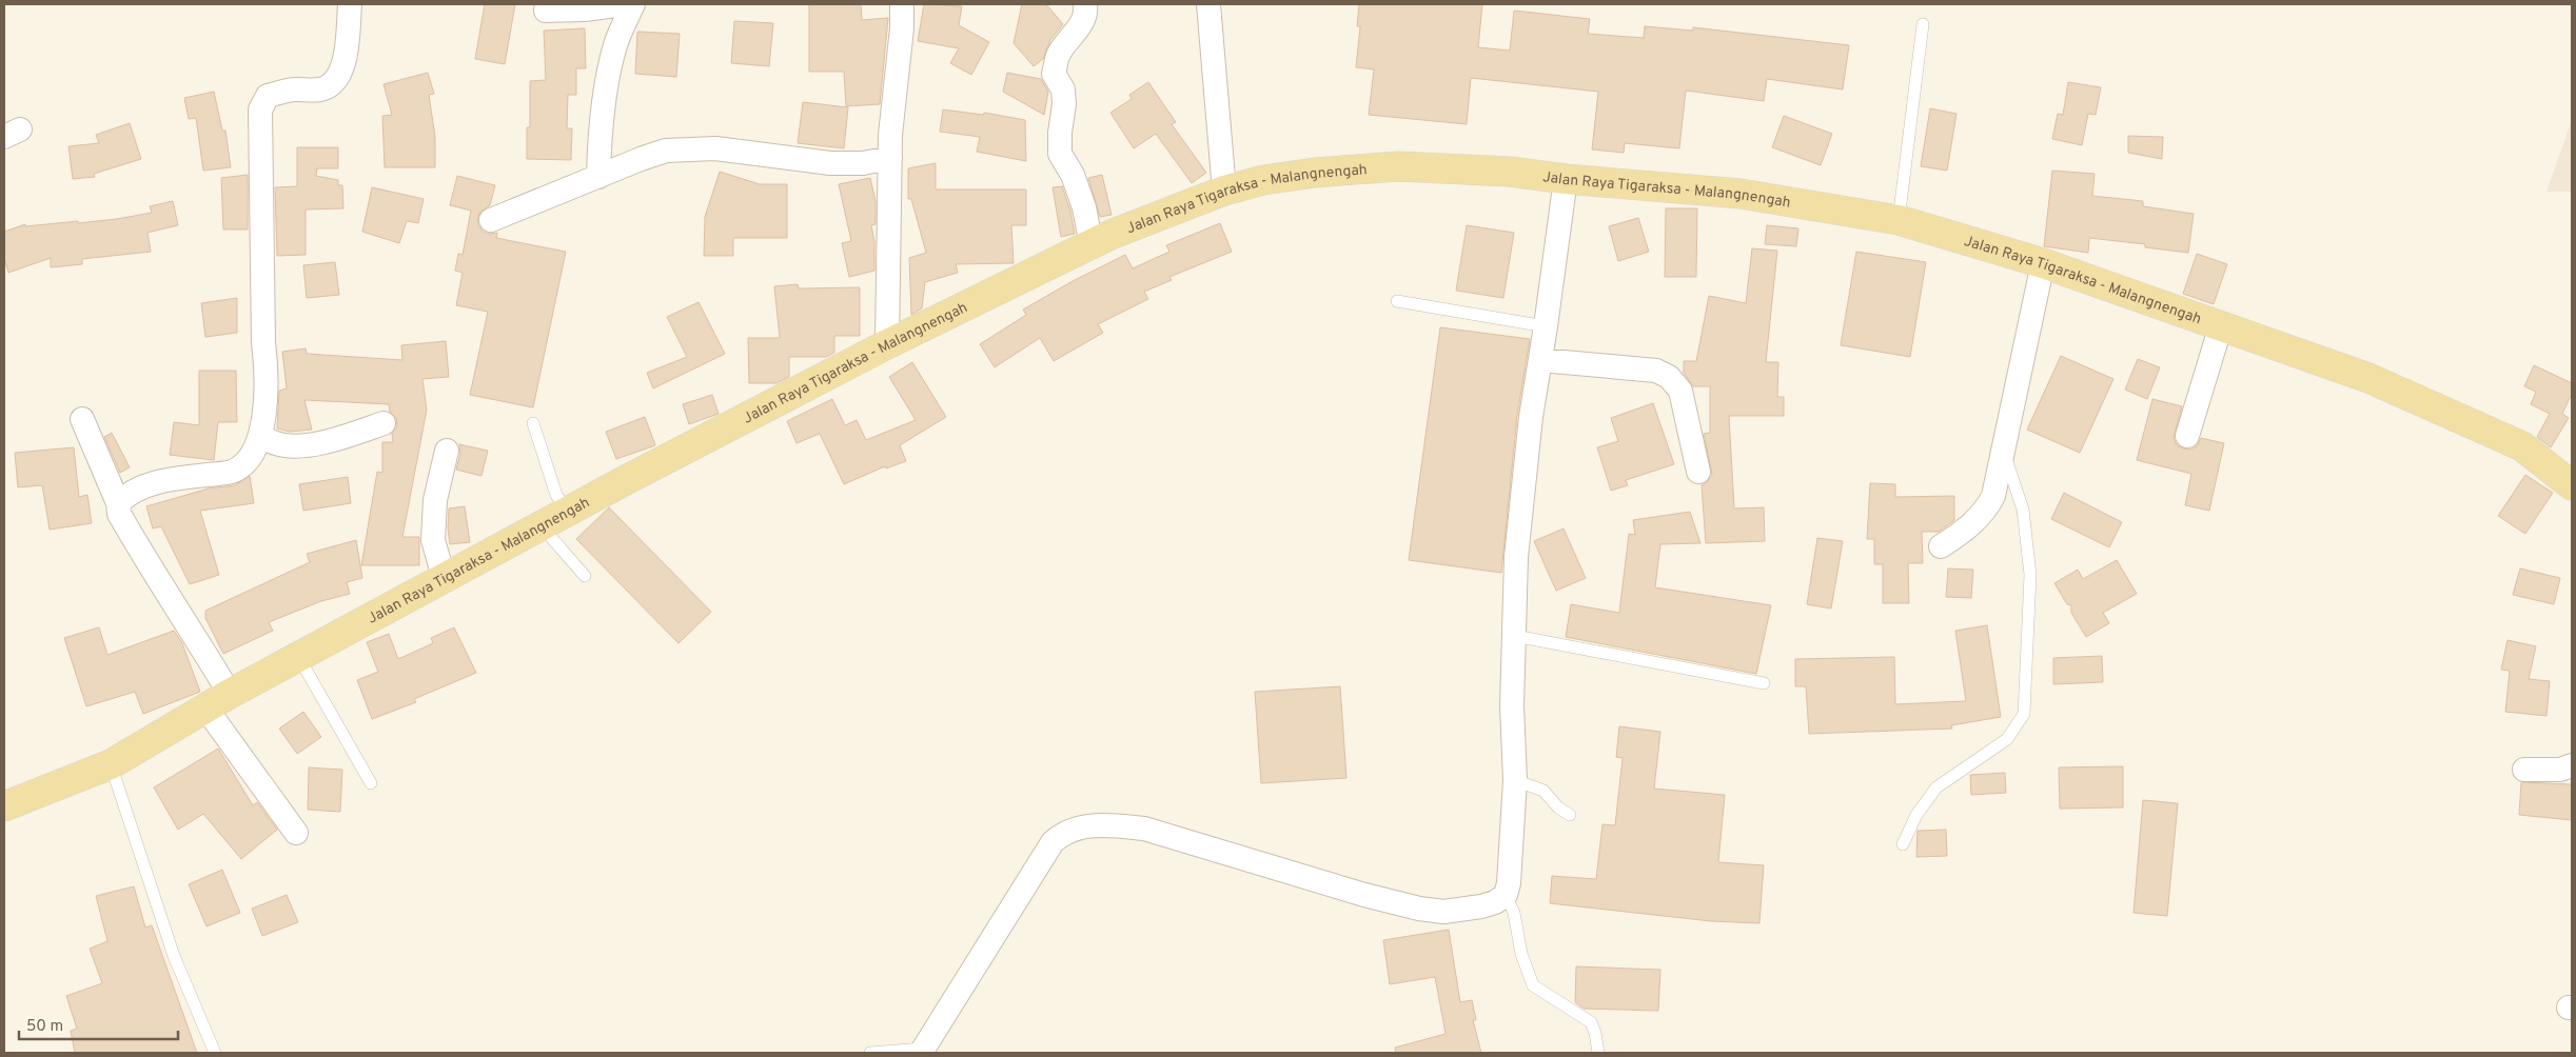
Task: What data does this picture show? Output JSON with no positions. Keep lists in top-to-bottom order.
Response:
{
  "streets": {
    "main road": ["Jalan Raya Tigaraksa - Malangnengah"]
  },
  "scale_bar": "50 m"
}
